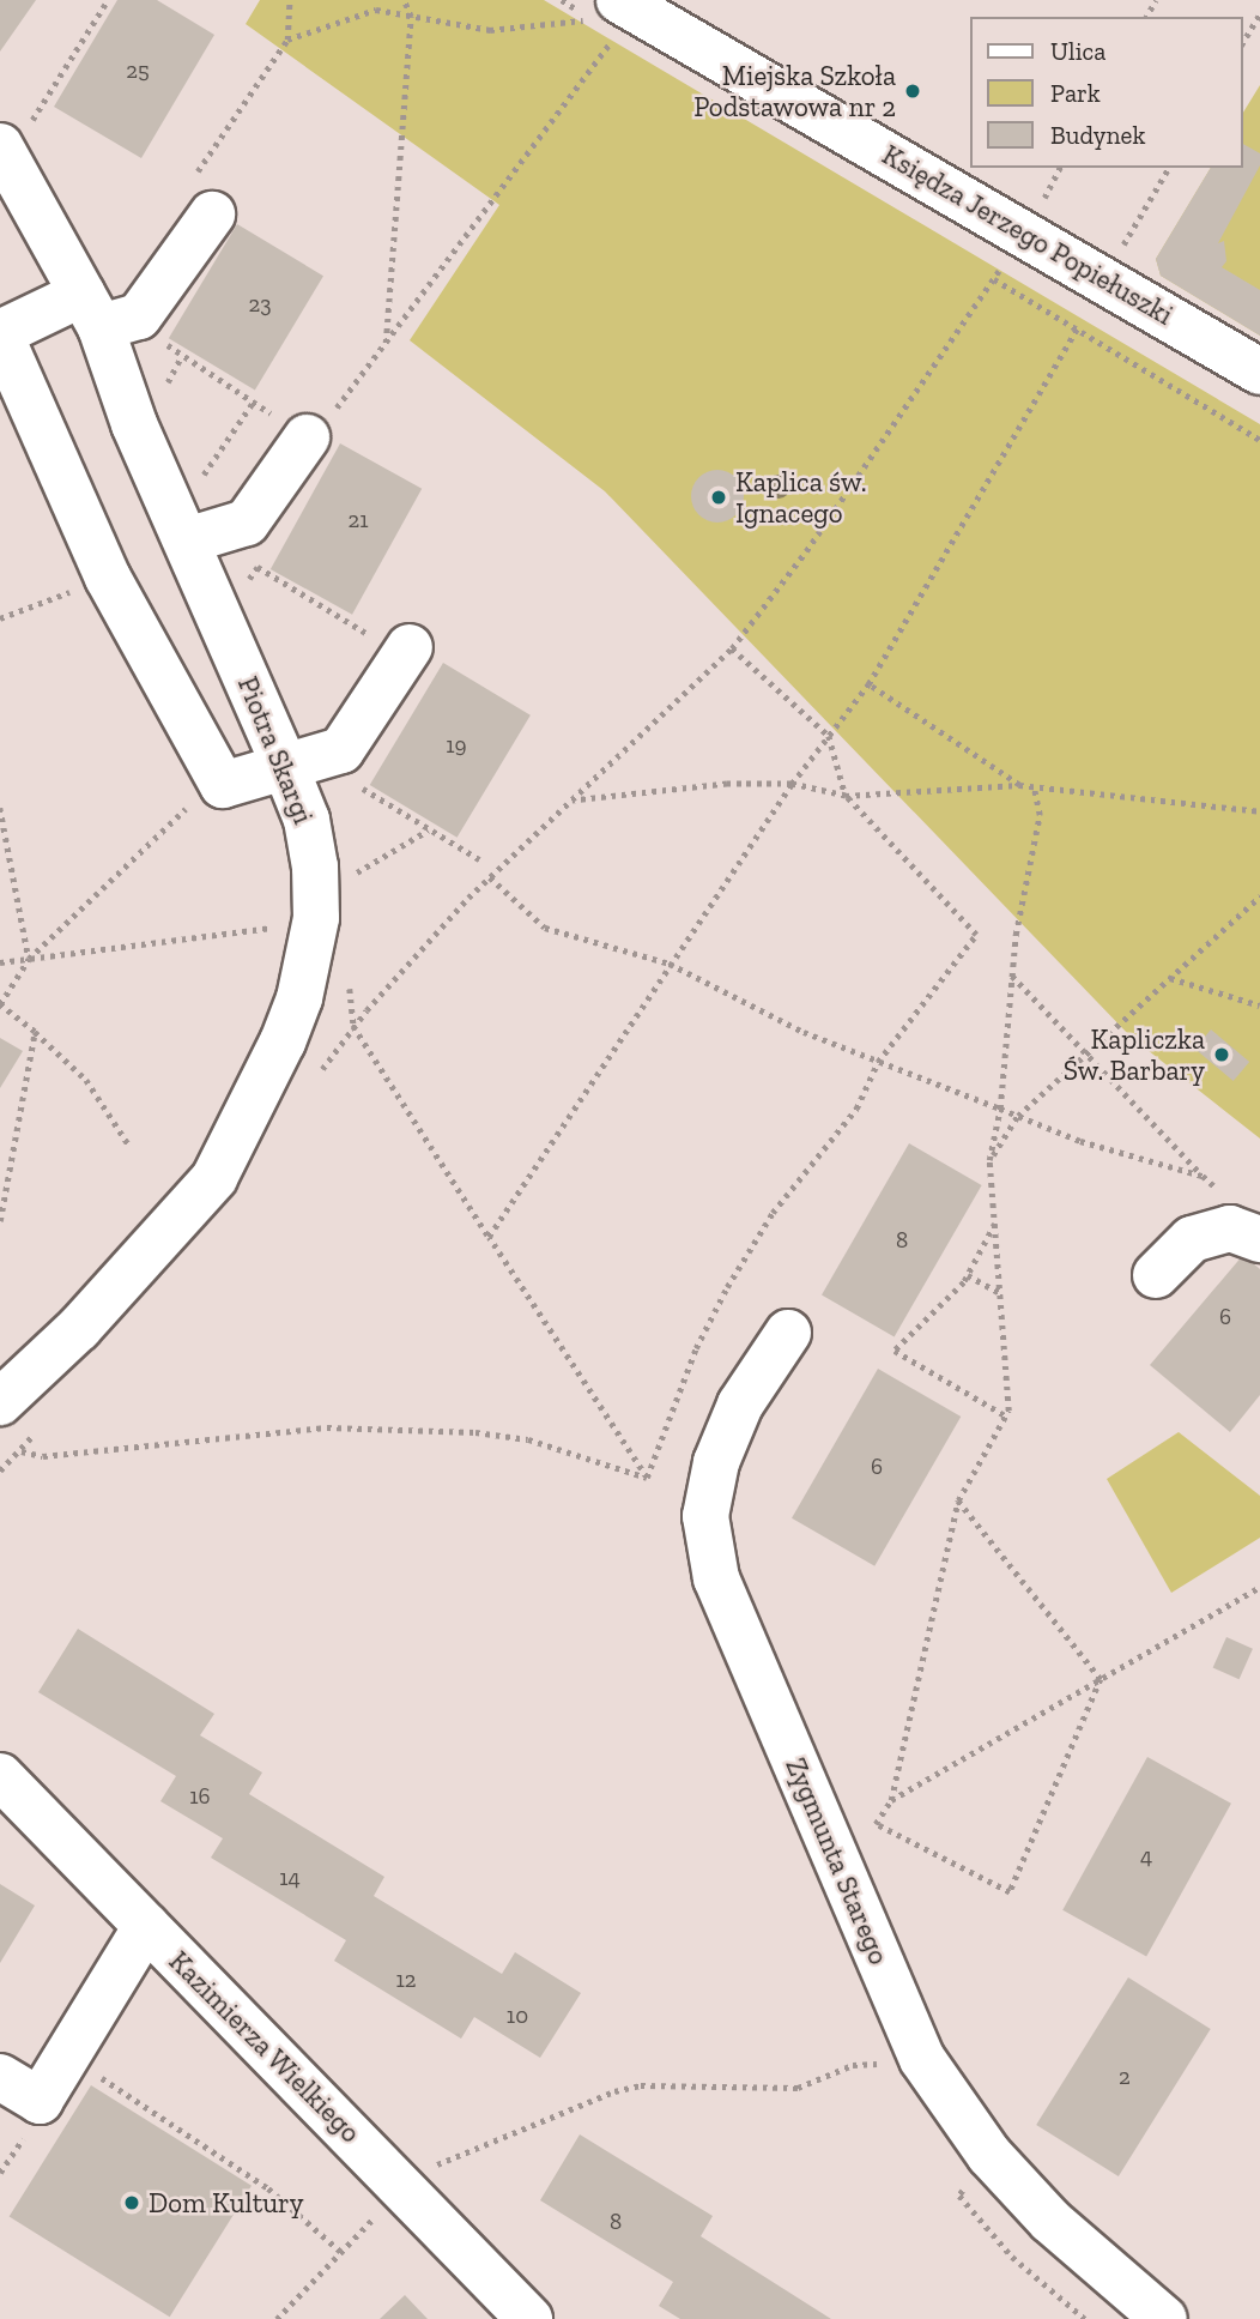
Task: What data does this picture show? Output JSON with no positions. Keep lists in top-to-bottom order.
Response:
{
  "streets": {
    "street": [
      "Księdza Jerzego Popiełuszki",
      "Piotra Skargi",
      "Zygmunta Starego",
      "Kazimierza Wielkiego"
    ]
  },
  "places": [
    "Miejska Szkoła Podstawowa nr 2",
    "Kaplica św. Ignacego",
    "Kapliczka Św. Barbary",
    "Dom Kultury"
  ],
  "house_numbers": [
    "25",
    "23",
    "21",
    "19",
    "8",
    "6",
    "6",
    "16",
    "4",
    "14",
    "12",
    "10",
    "2",
    "8"
  ],
  "legend": ["Ulica", "Park", "Budynek"]
}
